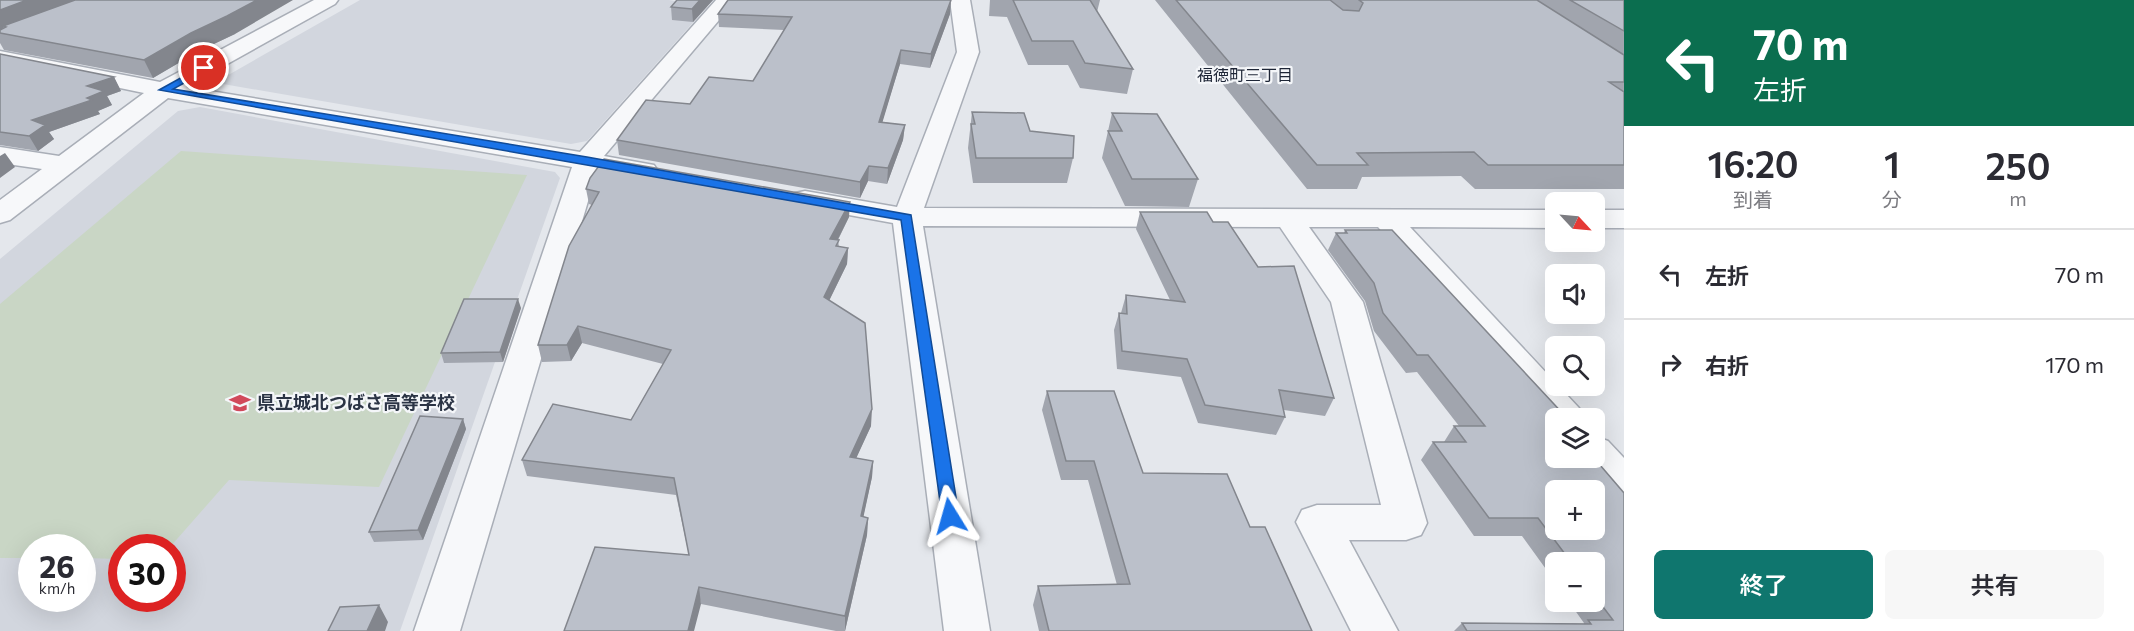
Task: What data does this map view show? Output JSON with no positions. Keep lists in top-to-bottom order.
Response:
{
  "districts": ["福徳町三丁目"],
  "places": {
    "school or university": ["県立城北つばさ高等学校"]
  },
  "north": "bottom right",
  "page": {
    "turn": ["70 m", "左折"],
    "eta": [
      "16:20",
      "到着",
      "1",
      "分",
      "250",
      "m"
    ],
    "map_buttons": ["+", "−"],
    "list": [
      {
        "name": "左折",
        "value": "70 m"
      },
      {
        "name": "右折",
        "value": "170 m"
      }
    ],
    "speed": "26 km/h",
    "limit": "30",
    "buttons": ["終了", "共有"]
  }
}
